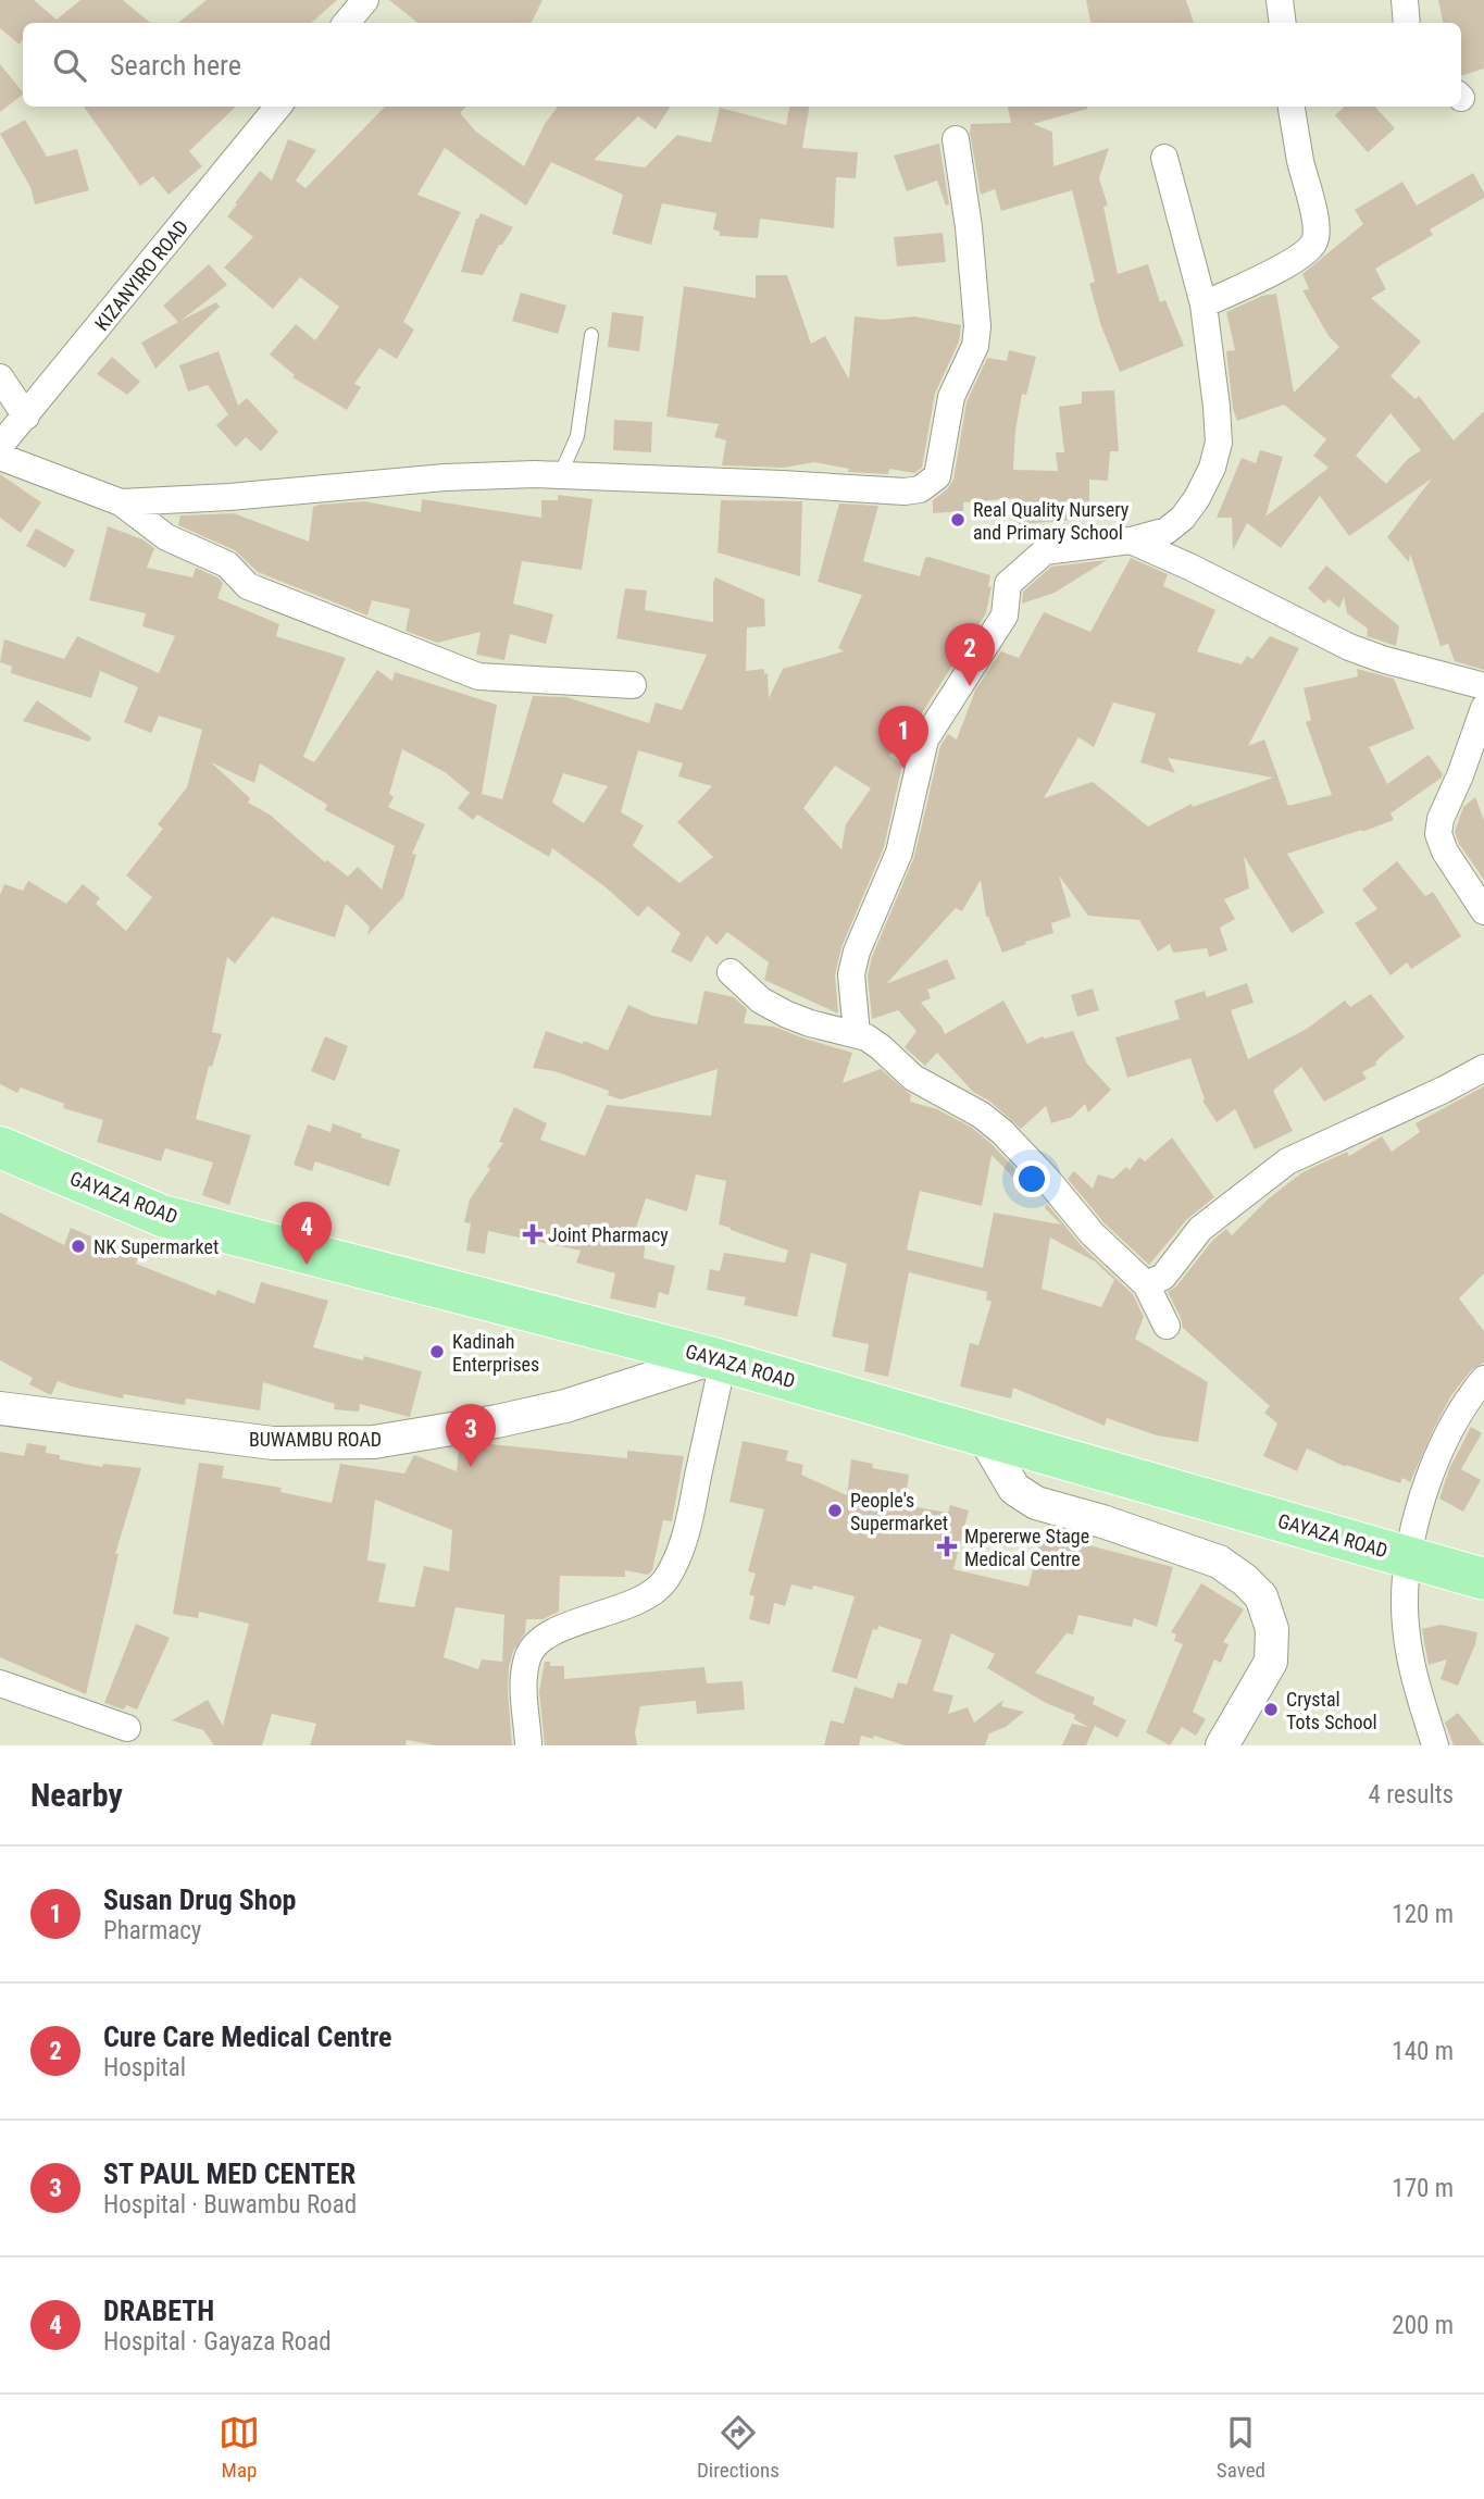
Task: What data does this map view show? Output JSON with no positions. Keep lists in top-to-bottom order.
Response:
{
  "streets": {
    "main road": ["GAYAZA ROAD"],
    "street": ["KIZANYIRO ROAD", "BUWAMBU ROAD"]
  },
  "crossings": [
    ["GAYAZA ROAD", "BUWAMBU ROAD"]
  ],
  "places": {
    "other": [
      "Real Quality Nursery and Primary School",
      "NK Supermarket",
      "Kadinah Enterprises",
      "People's Supermarket",
      "Crystal Tots School"
    ],
    "health": ["Joint Pharmacy", "Mpererwe Stage Medical Centre"]
  },
  "page": {
    "search": "Search here",
    "pins": [
      "2",
      "1",
      "4",
      "3"
    ],
    "heading": ["Nearby", "4 results"],
    "list": [
      {
        "mark": "1",
        "name": "Susan Drug Shop",
        "note": "Pharmacy",
        "value": "120 m"
      },
      {
        "mark": "2",
        "name": "Cure Care Medical Centre",
        "note": "Hospital",
        "value": "140 m"
      },
      {
        "mark": "3",
        "name": "ST PAUL MED CENTER",
        "note": "Hospital · Buwambu Road",
        "value": "170 m"
      },
      {
        "mark": "4",
        "name": "DRABETH",
        "note": "Hospital · Gayaza Road",
        "value": "200 m"
      }
    ],
    "nav": ["Map", "Directions", "Saved"]
  }
}
